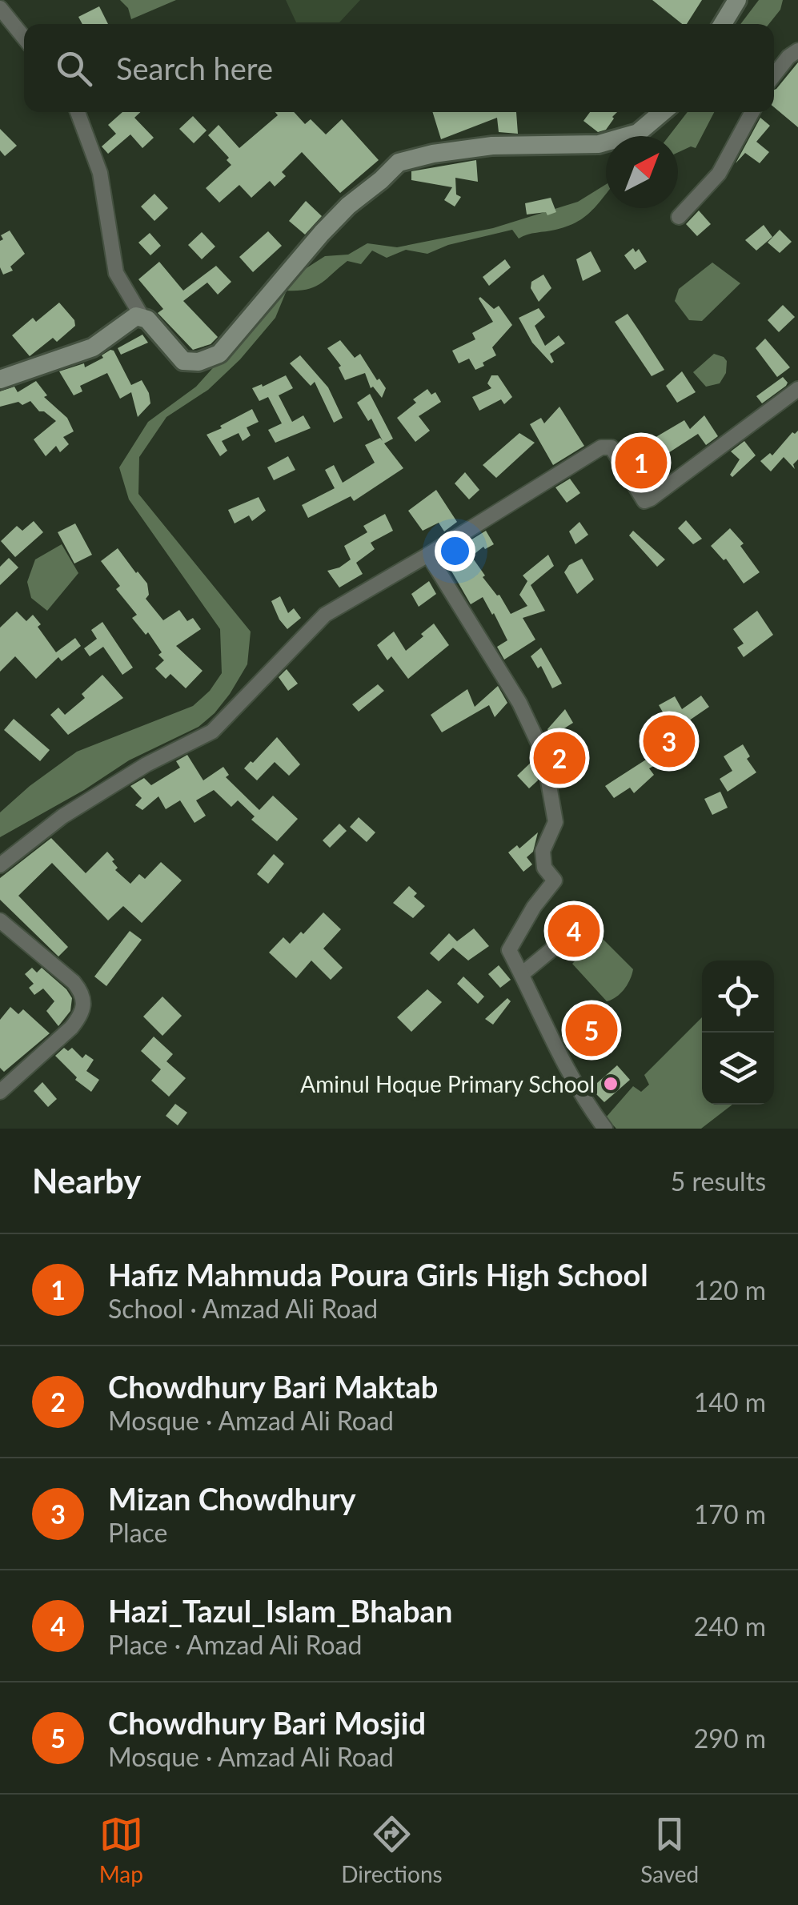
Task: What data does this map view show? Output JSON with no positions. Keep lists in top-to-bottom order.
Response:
{
  "places": ["Aminul Hoque Primary School"],
  "north": "top right",
  "page": {
    "search": "Search here",
    "pins": [
      "1",
      "3",
      "2",
      "4",
      "5"
    ],
    "heading": ["Nearby", "5 results"],
    "list": [
      {
        "mark": "1",
        "name": "Hafiz Mahmuda Poura Girls High School",
        "note": "School · Amzad Ali Road",
        "value": "120 m"
      },
      {
        "mark": "2",
        "name": "Chowdhury Bari Maktab",
        "note": "Mosque · Amzad Ali Road",
        "value": "140 m"
      },
      {
        "mark": "3",
        "name": "Mizan Chowdhury",
        "note": "Place",
        "value": "170 m"
      },
      {
        "mark": "4",
        "name": "Hazi_Tazul_Islam_Bhaban",
        "note": "Place · Amzad Ali Road",
        "value": "240 m"
      },
      {
        "mark": "5",
        "name": "Chowdhury Bari Mosjid",
        "note": "Mosque · Amzad Ali Road",
        "value": "290 m"
      }
    ],
    "nav": ["Map", "Directions", "Saved"]
  }
}
